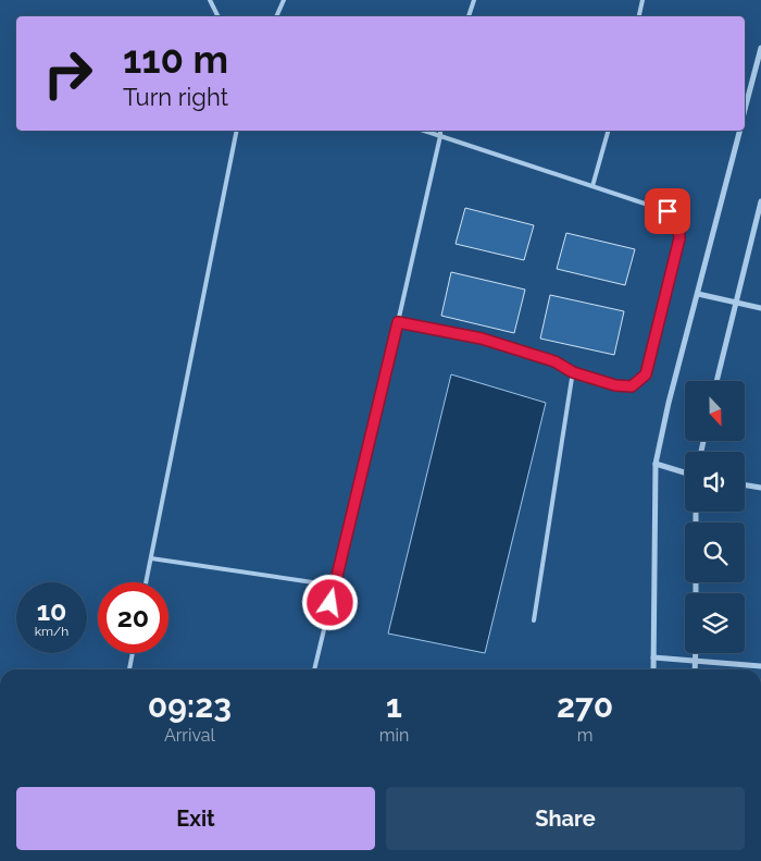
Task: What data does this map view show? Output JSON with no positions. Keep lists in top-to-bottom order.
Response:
{
  "north": "bottom",
  "page": {
    "turn": ["110 m", "Turn right"],
    "speed": "10 km/h",
    "limit": "20",
    "eta": [
      "09:23",
      "Arrival",
      "1",
      "min",
      "270",
      "m"
    ],
    "buttons": ["Exit", "Share"]
  }
}
